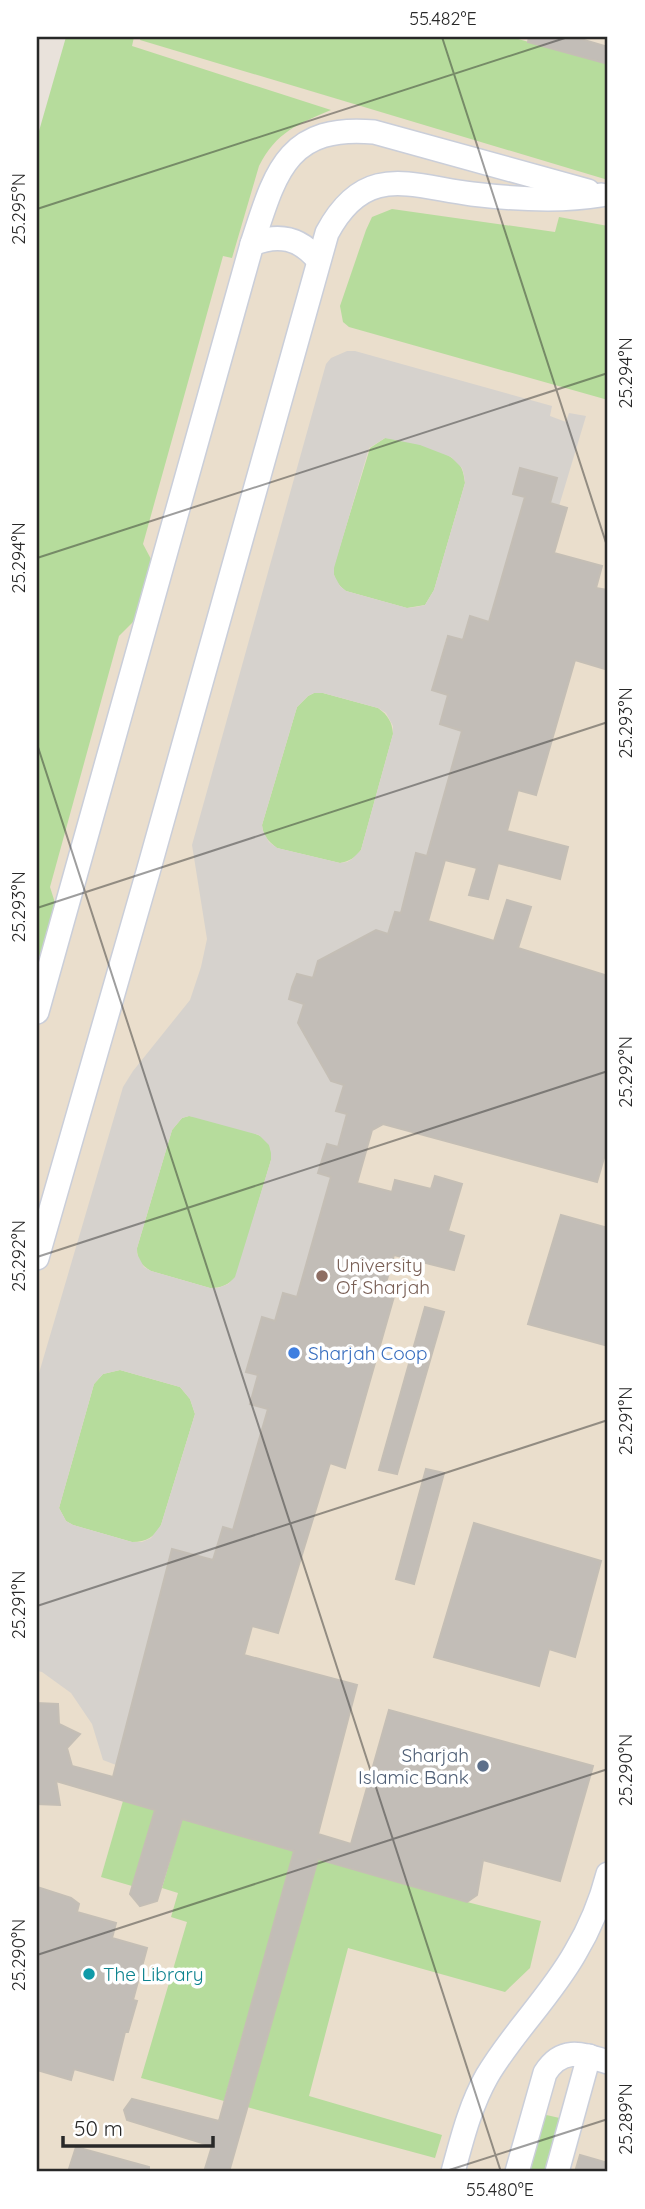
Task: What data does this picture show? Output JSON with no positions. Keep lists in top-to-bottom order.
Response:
{
  "places": [
    "University Of Sharjah",
    "Sharjah Coop",
    "Sharjah Islamic Bank",
    "The Library"
  ],
  "scale_bar": "50 m",
  "coordinates": [
    "55.482°E",
    "25.295°N",
    "25.294°N",
    "25.293°N",
    "25.292°N",
    "25.291°N",
    "25.290°N",
    "25.289°N",
    "55.480°E"
  ]
}
